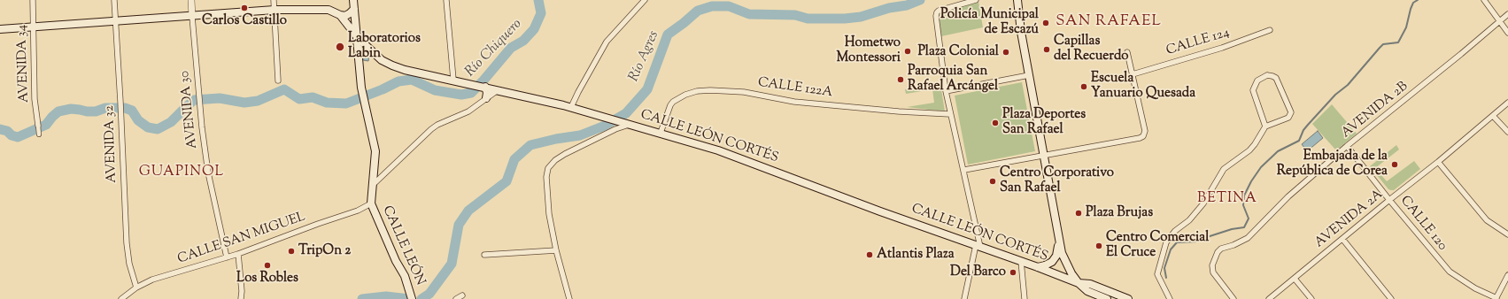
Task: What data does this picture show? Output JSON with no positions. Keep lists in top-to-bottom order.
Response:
{
  "streets": {
    "main road": ["CALLE LEÓN CORTÉS", "CALLE LEÓN"],
    "street": [
      "CALLE 124",
      "AVENIDA 34",
      "CALLE 122A",
      "AVENIDA 30",
      "AVENIDA 2B",
      "AVENIDA 32",
      "AVENIDA 2A",
      "CALLE 120",
      "CALLE SAN MIGUEL"
    ]
  },
  "crossings": [
    ["CALLE 122A", "CALLE LEÓN CORTÉS"],
    ["AVENIDA 30", "CALLE SAN MIGUEL"],
    ["AVENIDA 2B", "CALLE 120"],
    ["CALLE LEÓN CORTÉS", "CALLE LEÓN"],
    ["AVENIDA 32", "CALLE SAN MIGUEL"],
    ["AVENIDA 2A", "CALLE 120"],
    ["CALLE SAN MIGUEL", "CALLE LEÓN"]
  ],
  "districts": ["SAN RAFAEL", "GUAPINOL", "BETINA"],
  "water": ["Río Chiquero", "Río Agres"],
  "places": [
    "Carlos Castillo",
    "Policía Municipal de Escazú",
    "Laboratorios Labin",
    "Capillas del Recuerdo",
    "Hometwo Montessori",
    "Plaza Colonial",
    "Parroquia San Rafael Arcángel",
    "Escuela Yanuario Quesada",
    "Plaza Deportes San Rafael",
    "Embajada de la República de Corea",
    "Centro Corporativo San Rafael",
    "Plaza Brujas",
    "Centro Comercial El Cruce",
    "TripOn 2",
    "Atlantis Plaza",
    "Los Robles",
    "Del Barco"
  ]
}
